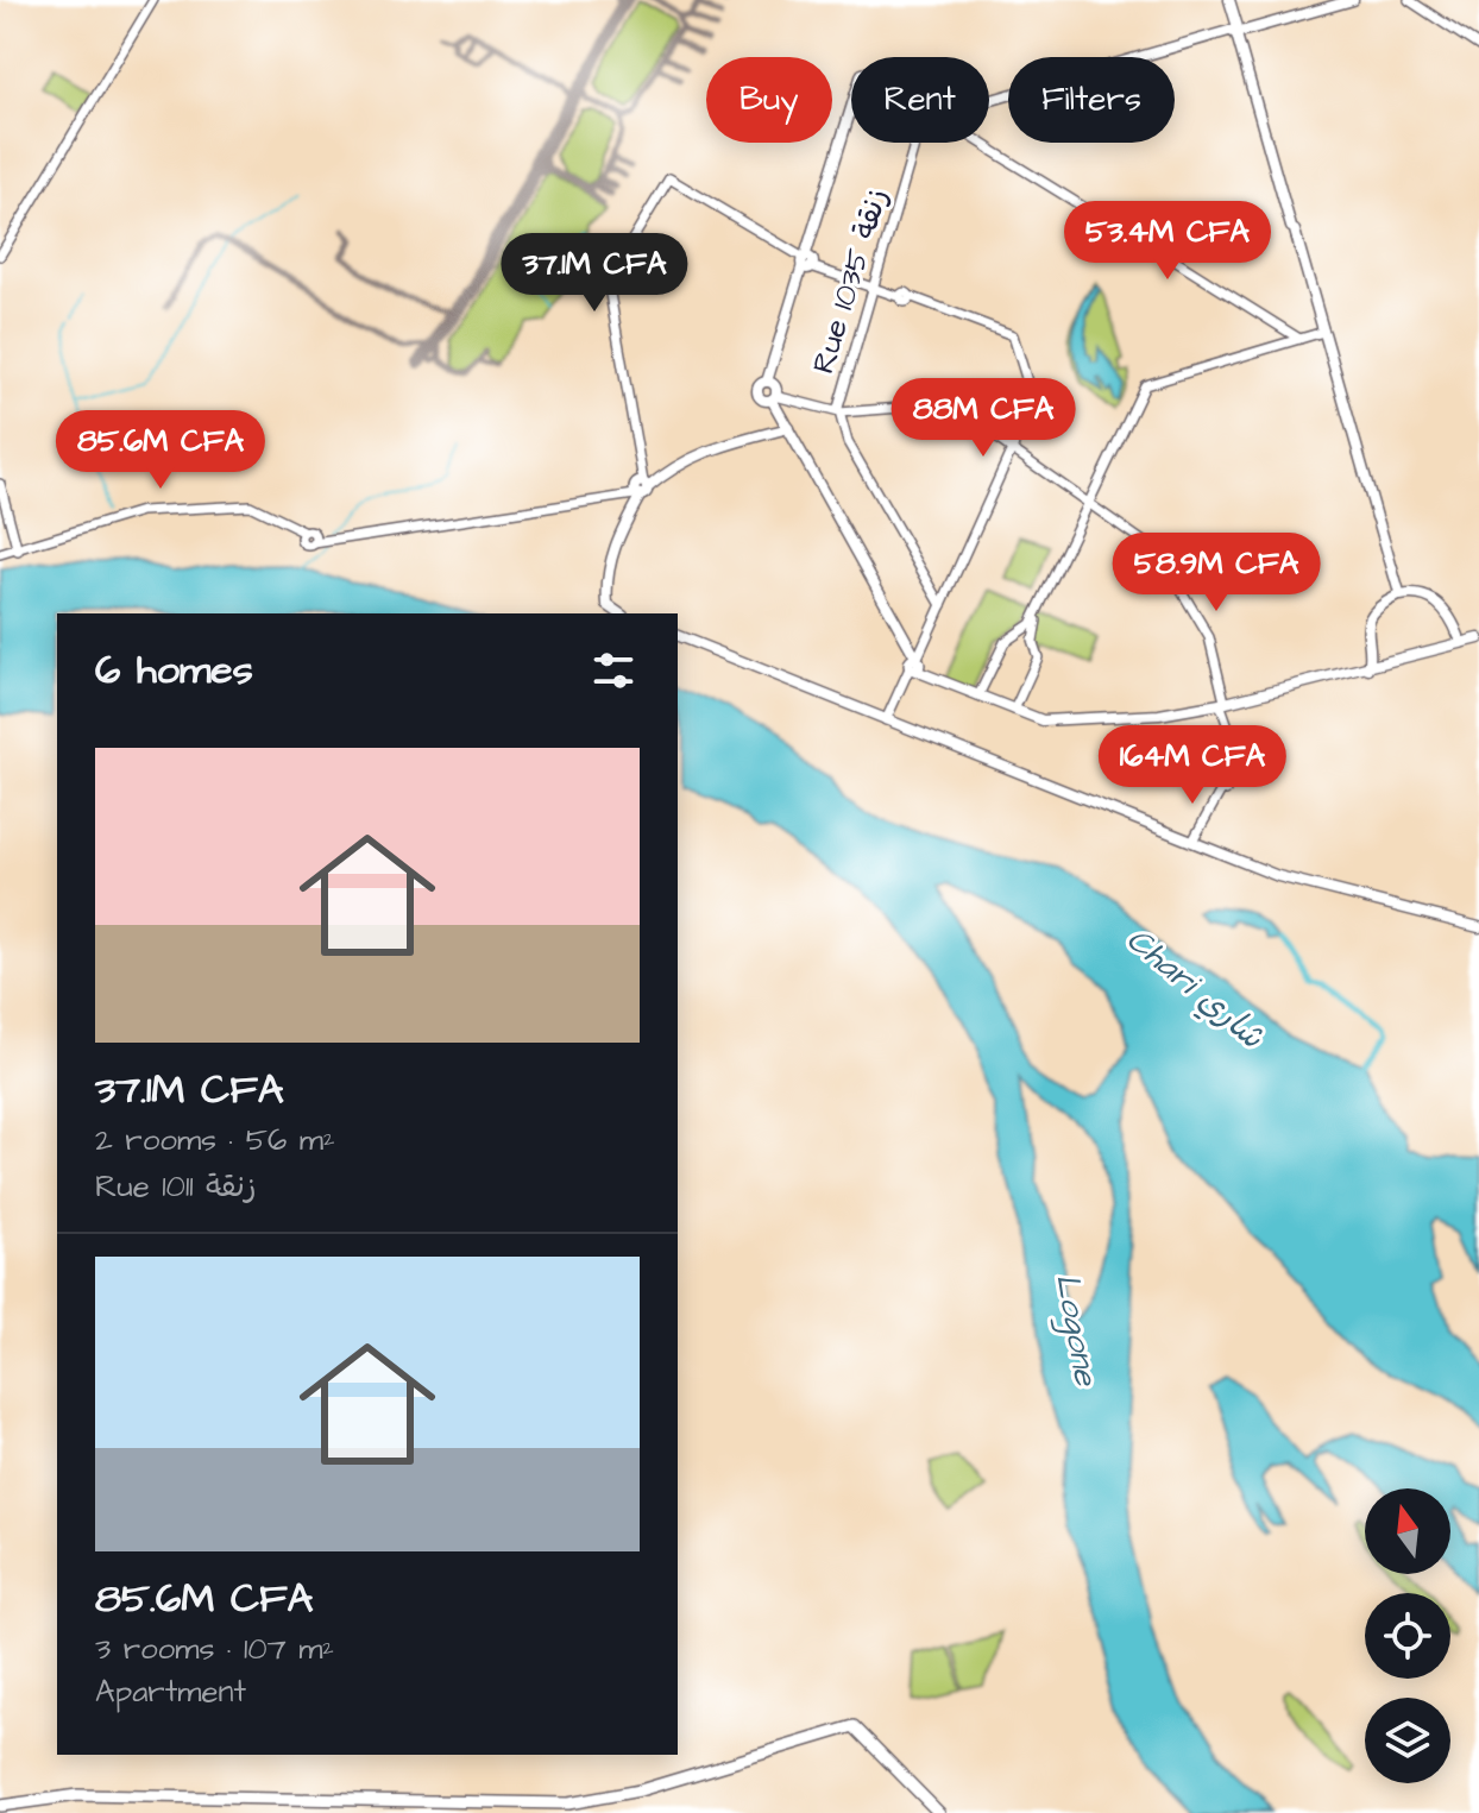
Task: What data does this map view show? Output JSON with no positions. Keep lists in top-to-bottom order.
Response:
{
  "streets": {
    "main road": ["Rue 1035 زنقة"]
  },
  "water": ["Chari شاري", "Logone"],
  "north": "top",
  "page": {
    "chip": ["Buy", "Rent", "Filters"],
    "price": [
      "53.4M CFA",
      "37.1M CFA",
      "88M CFA",
      "85.6M CFA",
      "58.9M CFA",
      "164M CFA"
    ],
    "heading": "6 homes",
    "list": [
      {
        "name": "37.1M CFA",
        "note": "2 rooms · 56 m² · Rue 1011 زنقة"
      },
      {
        "name": "85.6M CFA",
        "note": "3 rooms · 107 m² · Apartment"
      }
    ]
  }
}
